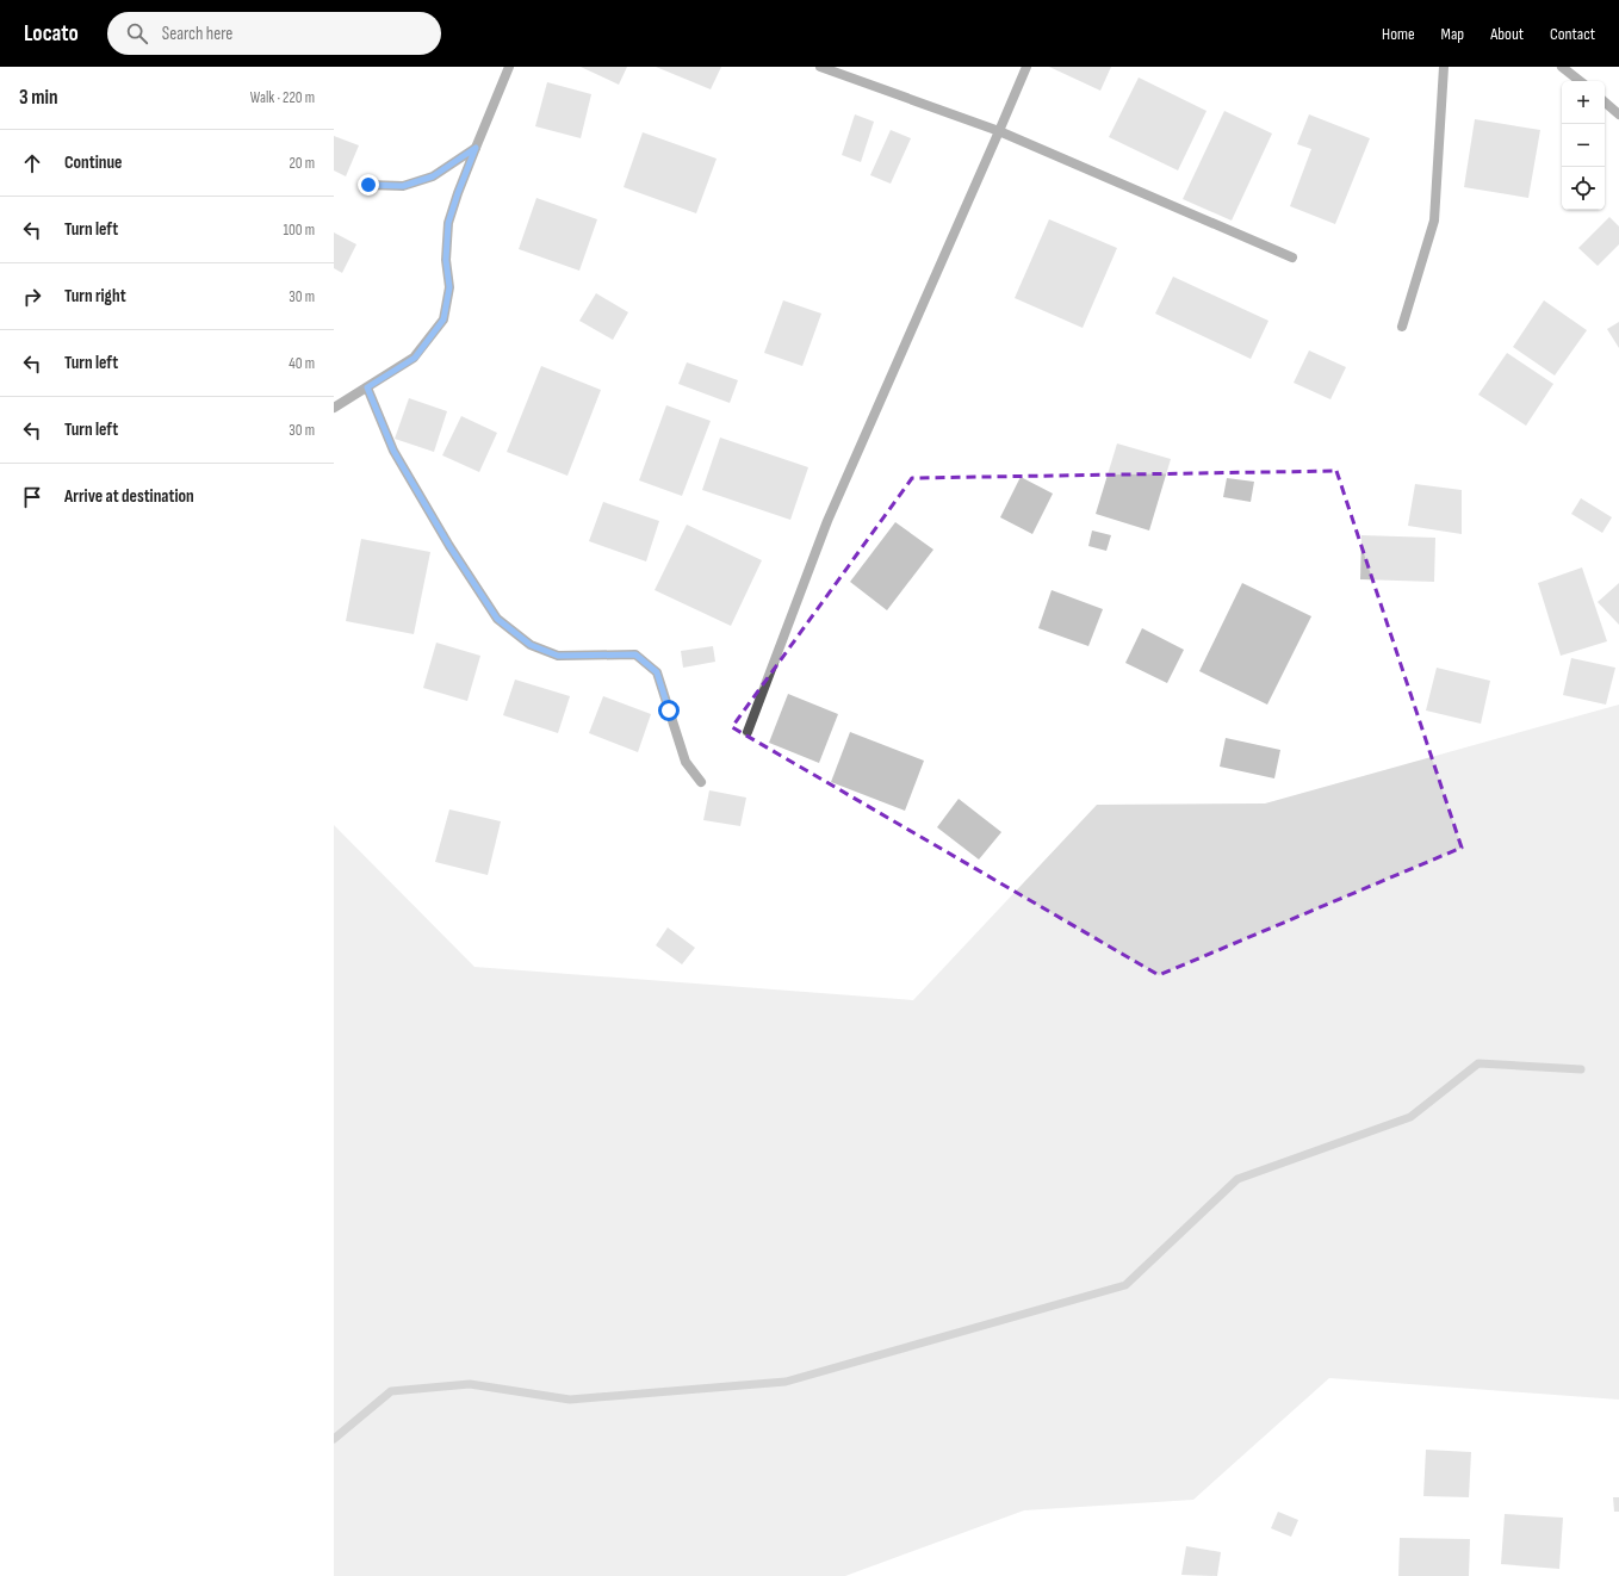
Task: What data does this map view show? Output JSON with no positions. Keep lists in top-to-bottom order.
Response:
{
  "page": {
    "header": "Locato",
    "search": "Search here",
    "nav": [
      "Home",
      "Map",
      "About",
      "Contact"
    ],
    "heading": ["3 min", "Walk · 220 m"],
    "map_buttons": ["+", "−"],
    "list": [
      ["Continue", "20 m"],
      ["Turn left", "100 m"],
      ["Turn right", "30 m"],
      ["Turn left", "40 m"],
      ["Turn left", "30 m"],
      "Arrive at destination"
    ]
  }
}
